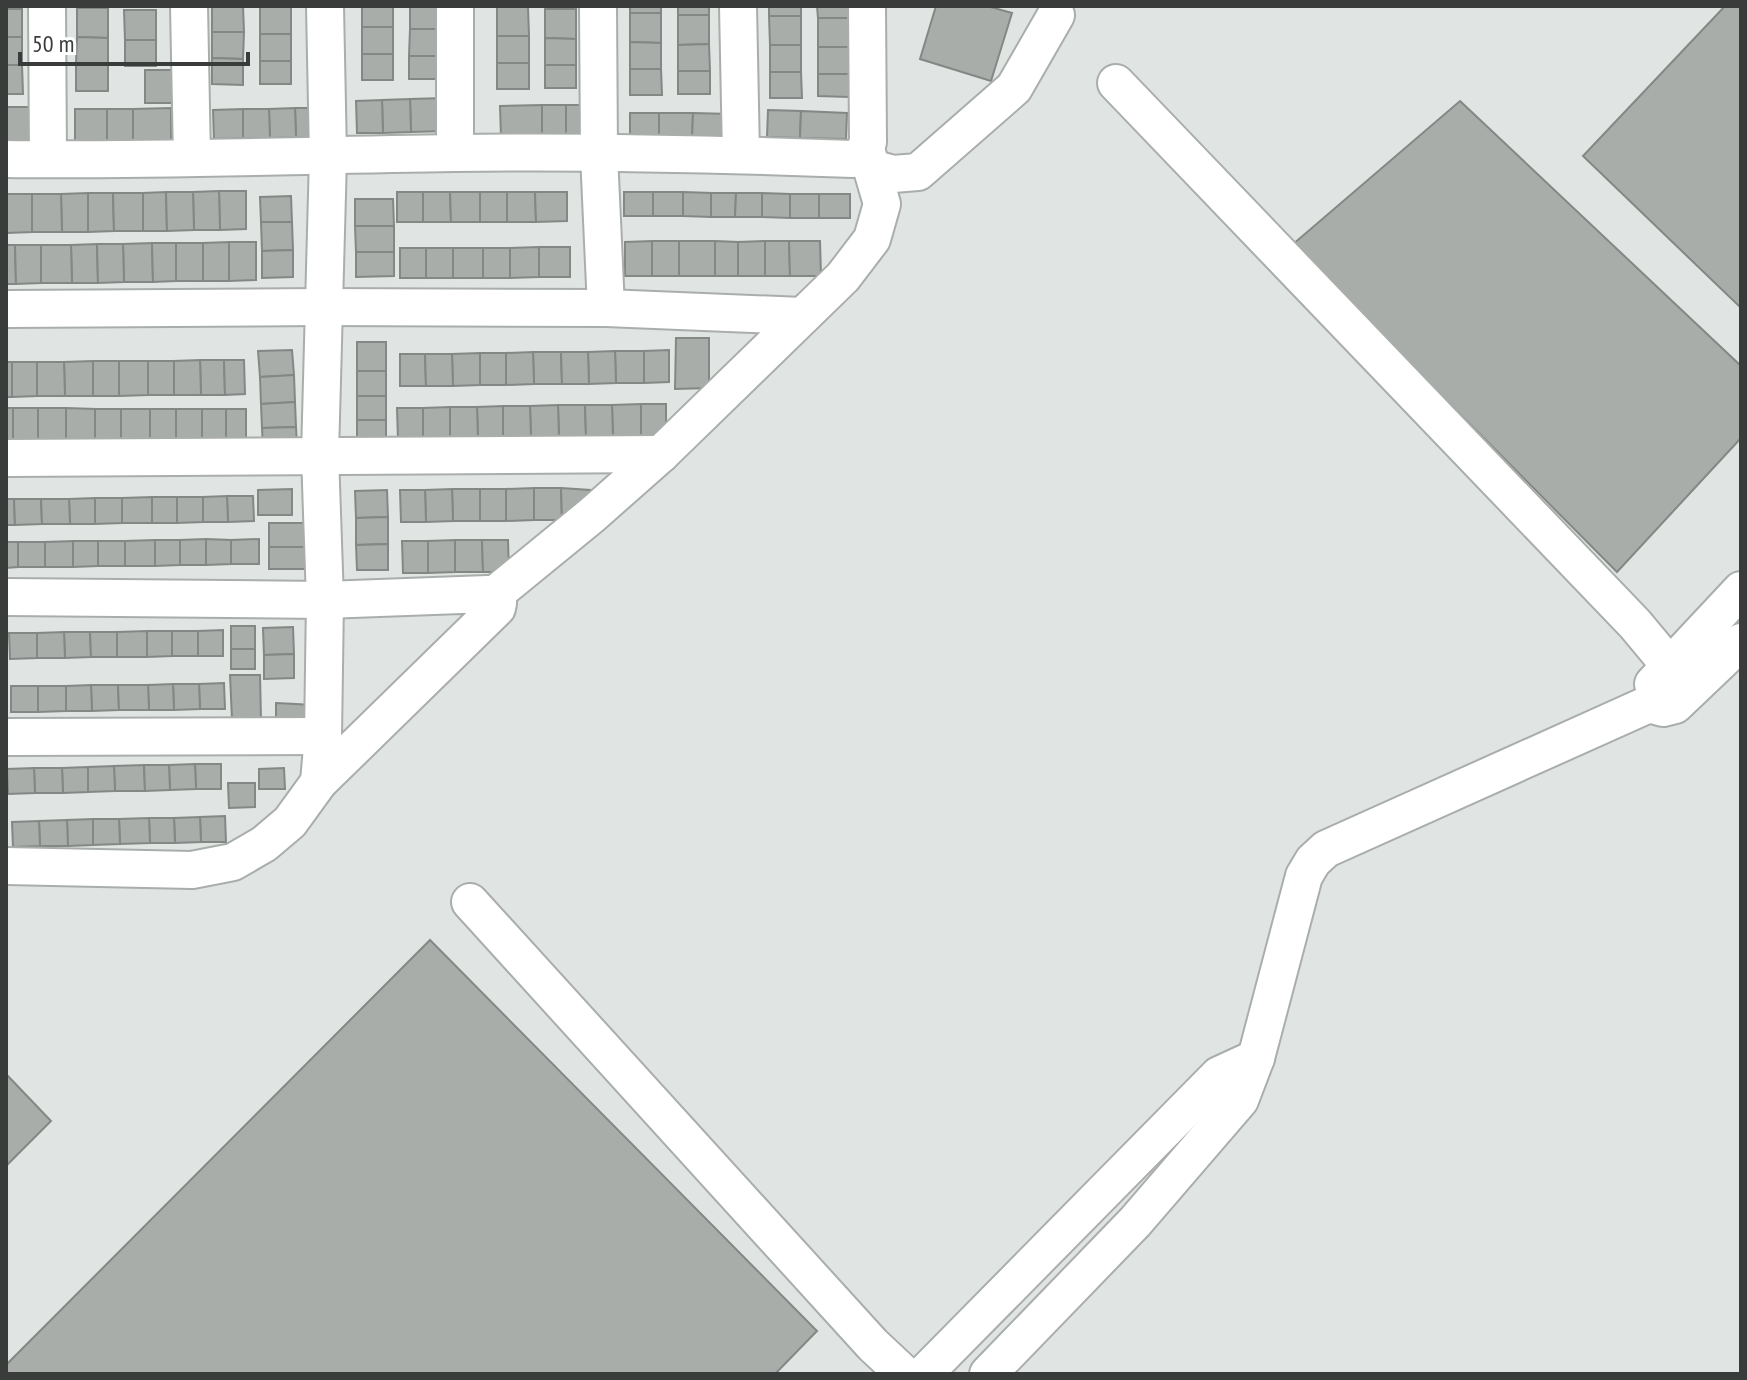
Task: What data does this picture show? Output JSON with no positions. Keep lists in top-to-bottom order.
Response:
{
  "scale_bar": "50 m"
}
